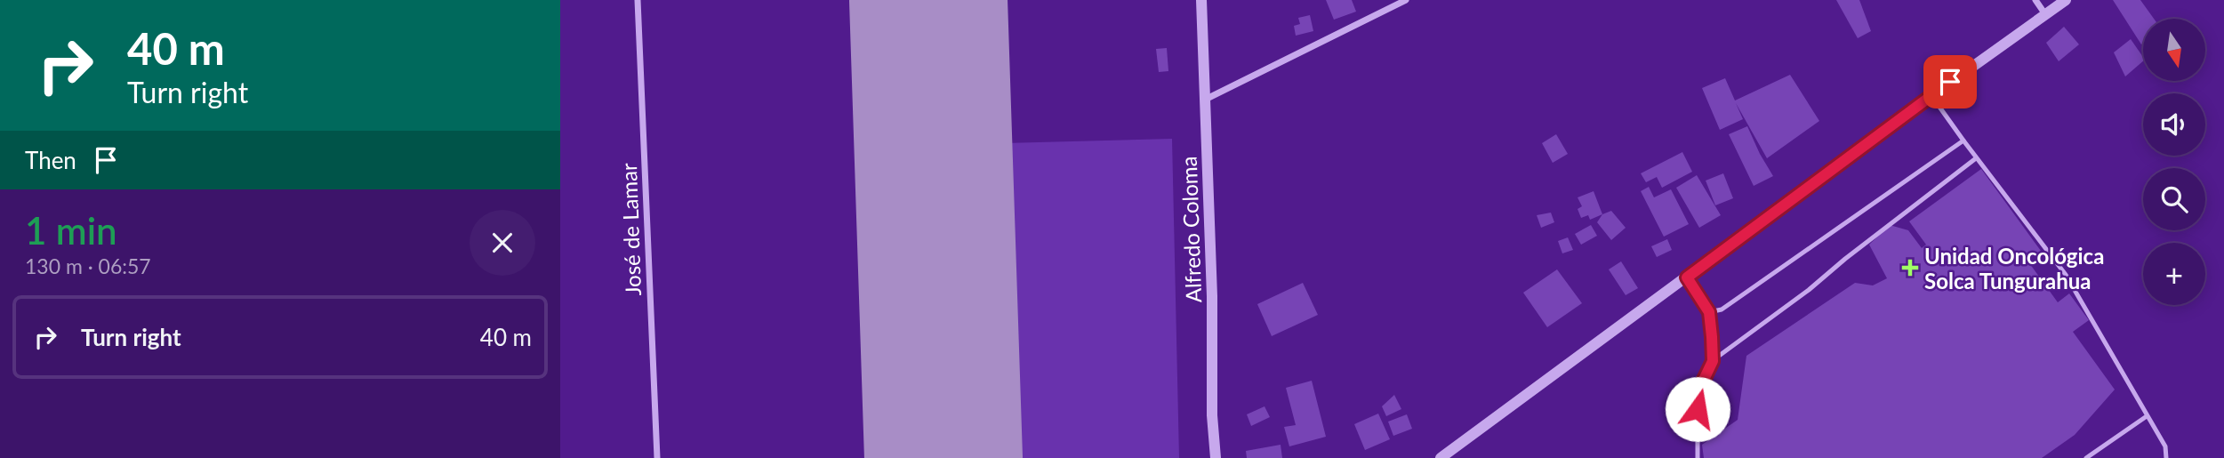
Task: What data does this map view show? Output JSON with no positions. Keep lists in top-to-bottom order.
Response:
{
  "streets": {
    "street": ["José de Lamar", "Alfredo Coloma"]
  },
  "places": {
    "health": ["Unidad Oncológica Solca Tungurahua"]
  },
  "north": "bottom",
  "page": {
    "turn": ["40 m", "Turn right"],
    "map_buttons": "+",
    "then": "Then",
    "heading": ["1 min", "130 m · 06:57"],
    "list": [
      {
        "name": "Turn right",
        "value": "40 m"
      }
    ]
  }
}
